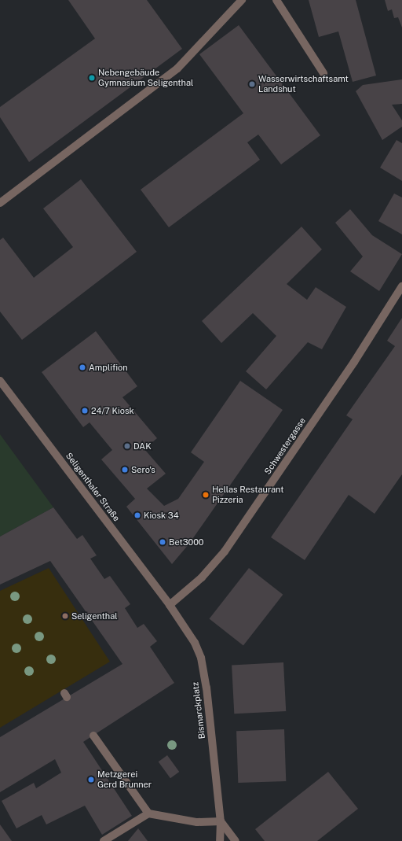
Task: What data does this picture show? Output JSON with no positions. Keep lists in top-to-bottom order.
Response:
{
  "streets": {
    "street": ["Schwestergasse", "Seligenthaler Straße", "Bismarckplatz"]
  },
  "crossings": [
    ["Schwestergasse", "Seligenthaler Straße"],
    ["Schwestergasse", "Bismarckplatz"],
    ["Seligenthaler Straße", "Bismarckplatz"]
  ],
  "places": [
    "Nebengebäude Gymnasium Seligenthal",
    "Wasserwirtschaftsamt Landshut",
    "Amplifion",
    "24/7 Kiosk",
    "DAK",
    "Sero's",
    "Hellas Restaurant Pizzeria",
    "Kiosk 34",
    "Bet3000",
    "Seligenthal",
    "Metzgerei Gerd Brunner"
  ]
}
